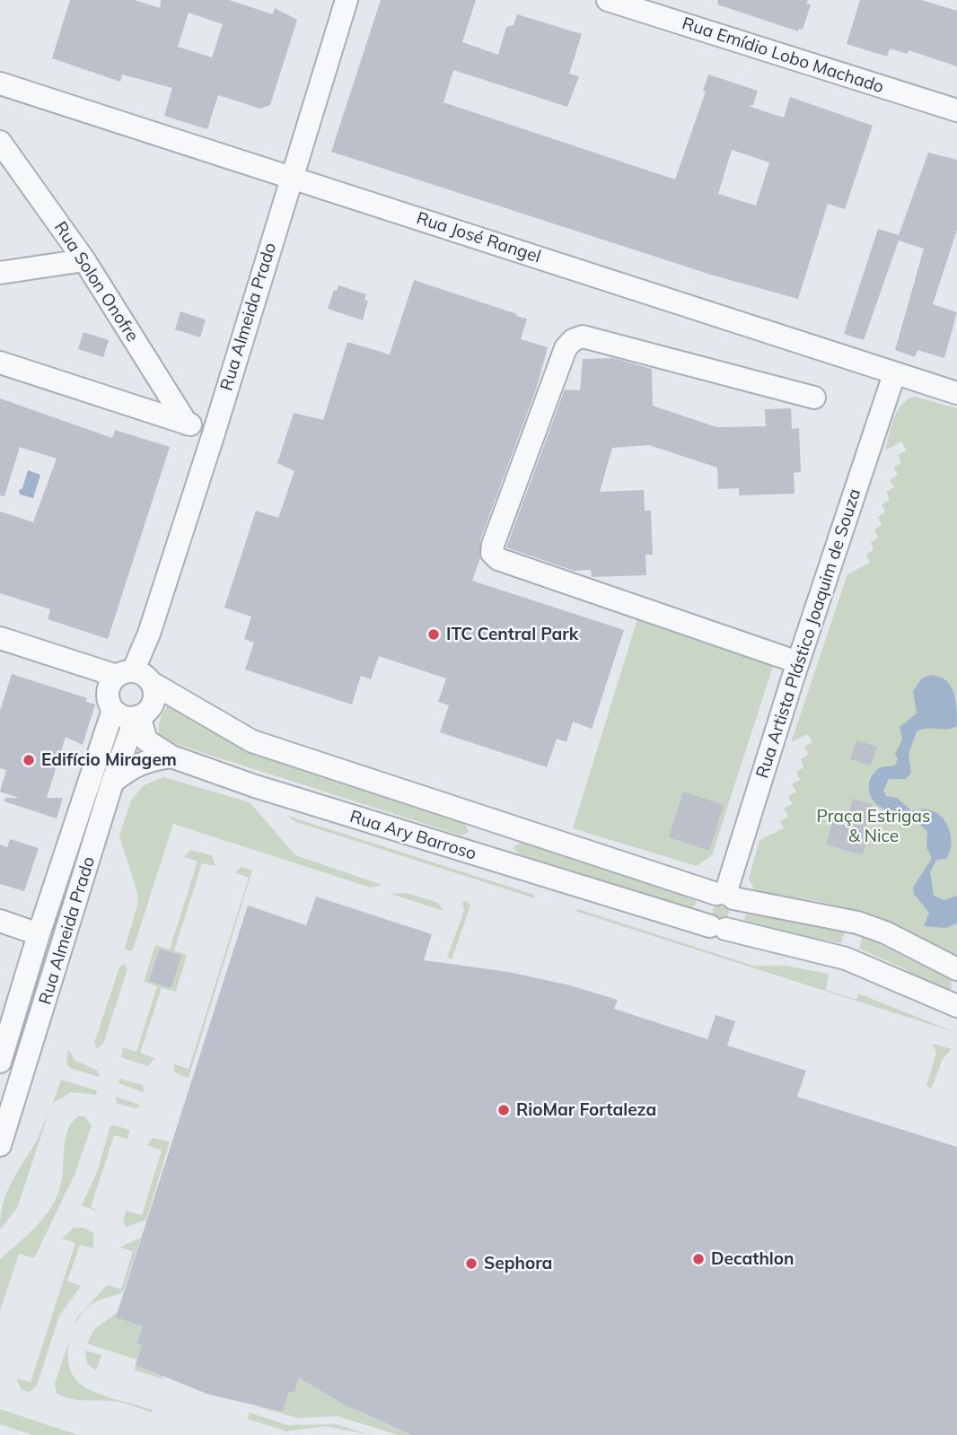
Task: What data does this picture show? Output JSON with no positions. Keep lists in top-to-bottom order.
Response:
{
  "streets": {
    "street": [
      "Rua Emídio Lobo Machado",
      "Rua José Rangel",
      "Rua Solon Onofre",
      "Rua Almeida Prado",
      "Rua Artista Plástico Joaquim de Souza",
      "Rua Ary Barroso"
    ]
  },
  "crossings": [
    ["Rua José Rangel", "Rua Almeida Prado"],
    ["Rua José Rangel", "Rua Artista Plástico Joaquim de Souza"],
    ["Rua Almeida Prado", "Rua Ary Barroso"],
    ["Rua Artista Plástico Joaquim de Souza", "Rua Ary Barroso"]
  ],
  "parks": ["Praça Estrigas & Nice"],
  "places": [
    "ITC Central Park",
    "Edifício Miragem",
    "RioMar Fortaleza",
    "Decathlon",
    "Sephora"
  ]
}
